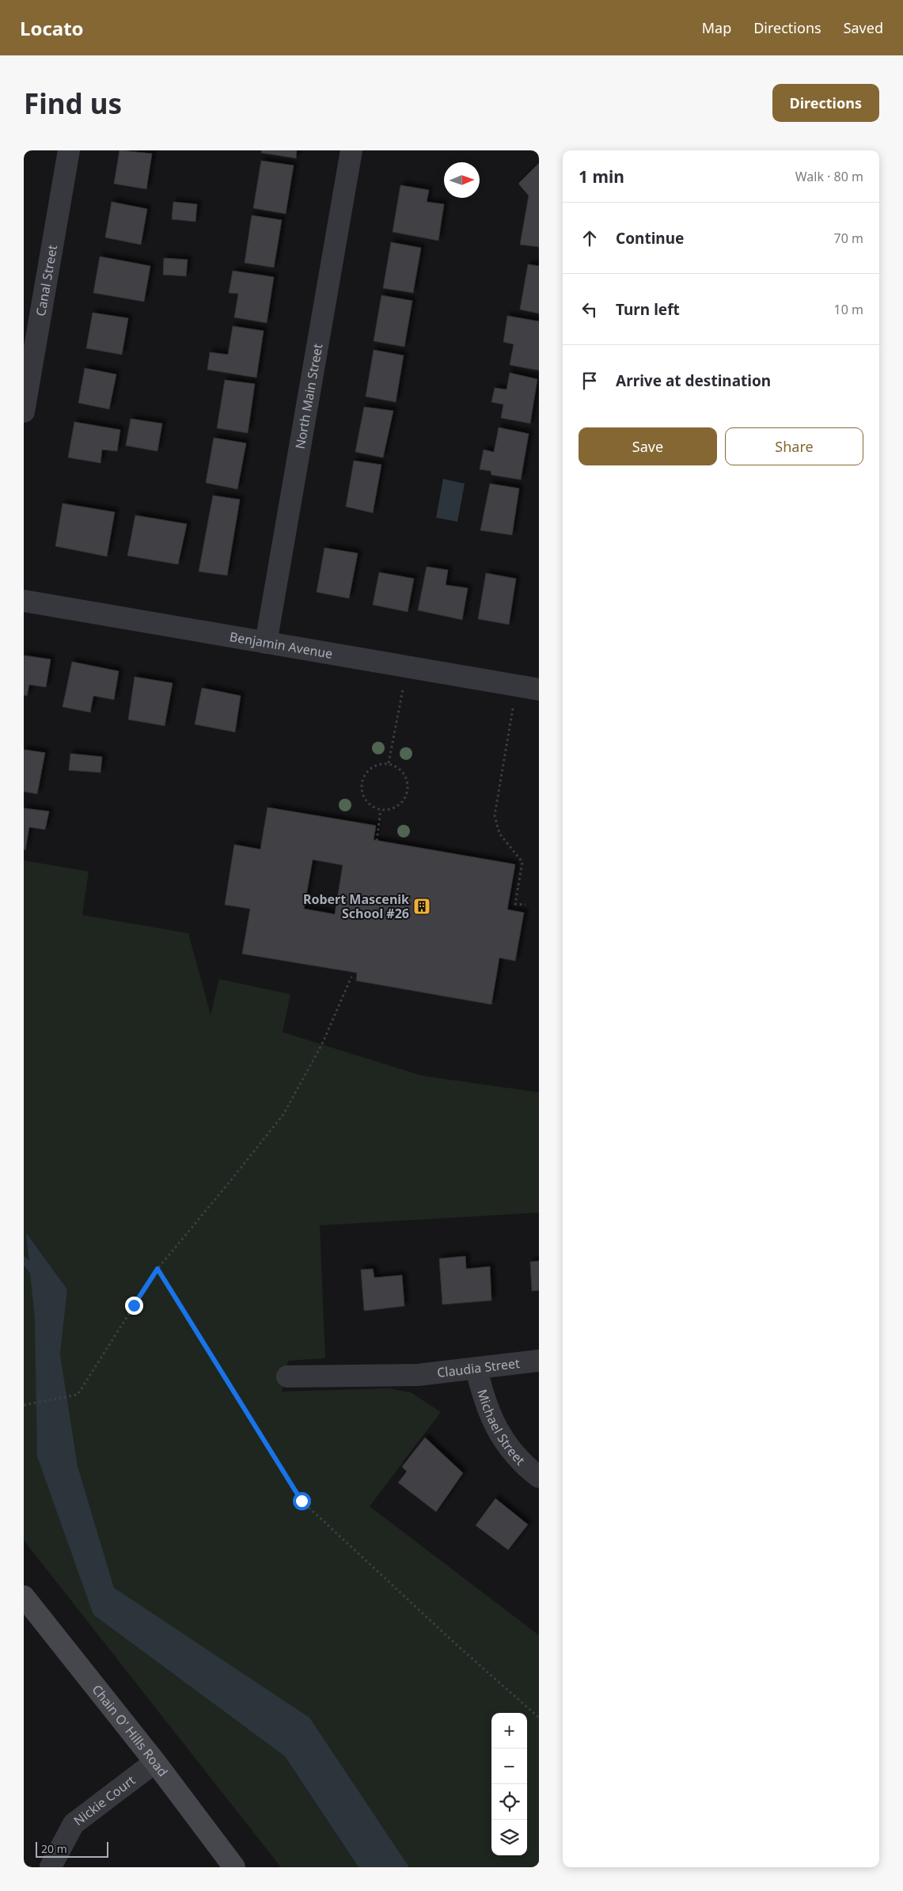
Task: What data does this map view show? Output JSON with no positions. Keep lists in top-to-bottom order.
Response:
{
  "streets": {
    "street": [
      "Canal Street",
      "North Main Street",
      "Benjamin Avenue",
      "Claudia Street",
      "Michael Street",
      "Chain O' Hills Road",
      "Nickie Court"
    ]
  },
  "crossings": [
    ["North Main Street", "Benjamin Avenue"],
    ["Claudia Street", "Michael Street"],
    ["Chain O' Hills Road", "Nickie Court"]
  ],
  "places": {
    "building": ["Robert Mascenik School #26"]
  },
  "scale_bar": "20 m",
  "north": "right",
  "page": {
    "header": "Locato",
    "nav": ["Map", "Directions", "Saved"],
    "buttons": [
      "Directions",
      ["Save", "Share"]
    ],
    "title": "Find us",
    "heading": ["1 min", "Walk · 80 m"],
    "list": [
      ["Continue", "70 m"],
      ["Turn left", "10 m"],
      "Arrive at destination"
    ],
    "map_buttons": ["+", "−"],
    "scale": "20 m"
  }
}
